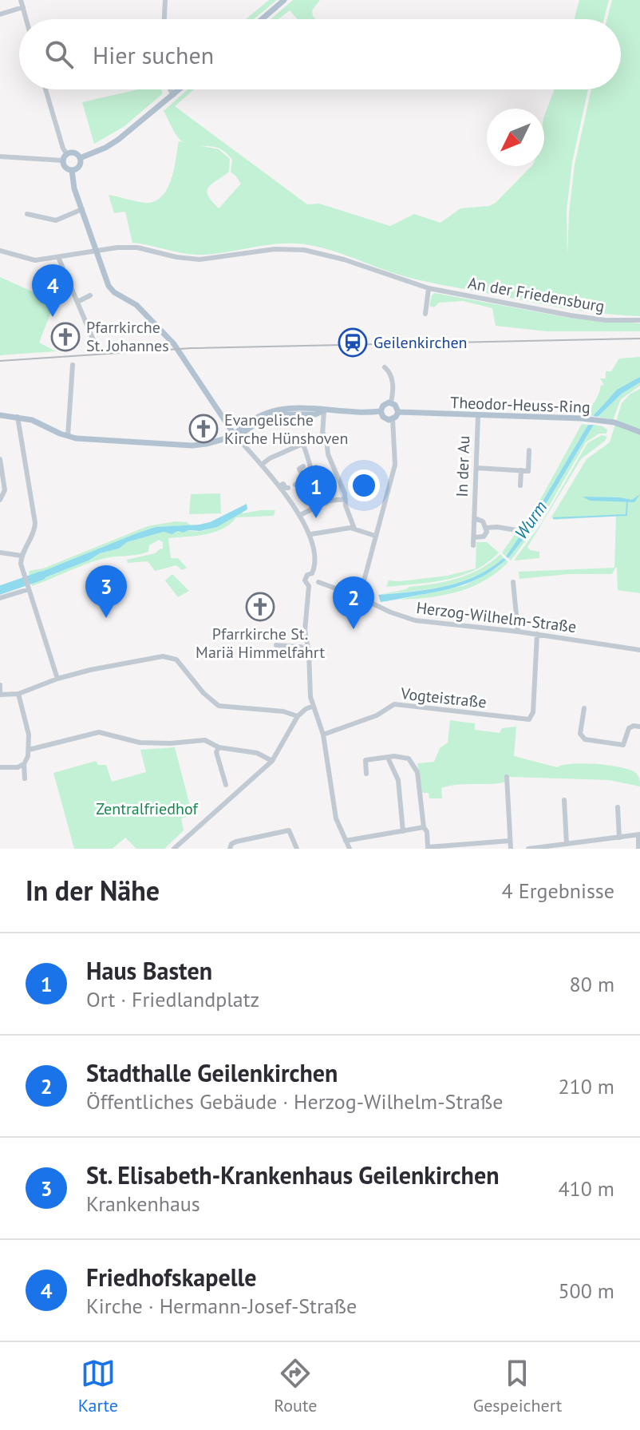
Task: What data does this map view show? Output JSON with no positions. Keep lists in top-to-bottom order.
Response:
{
  "streets": {
    "main road": ["Theodor-Heuss-Ring"],
    "street": [
      "An der Friedensburg",
      "In der Au",
      "Herzog-Wilhelm-Straße",
      "Vogteistraße"
    ]
  },
  "crossings": [
    ["Theodor-Heuss-Ring", "In der Au"],
    ["Herzog-Wilhelm-Straße", "Vogteistraße"]
  ],
  "water": ["Wurm"],
  "parks": ["Zentralfriedhof"],
  "places": {
    "church": ["Pfarrkirche St. Johannes", "Evangelische Kirche Hünshoven", "Pfarrkirche St. Mariä Himmelfahrt"],
    "station": ["Geilenkirchen"]
  },
  "north": "bottom left",
  "page": {
    "search": "Hier suchen",
    "pins": [
      "4",
      "1",
      "3",
      "2"
    ],
    "heading": ["In der Nähe", "4 Ergebnisse"],
    "list": [
      {
        "mark": "1",
        "name": "Haus Basten",
        "note": "Ort · Friedlandplatz",
        "value": "80 m"
      },
      {
        "mark": "2",
        "name": "Stadthalle Geilenkirchen",
        "note": "Öffentliches Gebäude · Herzog-Wilhelm-Straße",
        "value": "210 m"
      },
      {
        "mark": "3",
        "name": "St. Elisabeth-Krankenhaus Geilenkirchen",
        "note": "Krankenhaus",
        "value": "410 m"
      },
      {
        "mark": "4",
        "name": "Friedhofskapelle",
        "note": "Kirche · Hermann-Josef-Straße",
        "value": "500 m"
      }
    ],
    "nav": ["Karte", "Route", "Gespeichert"]
  }
}
